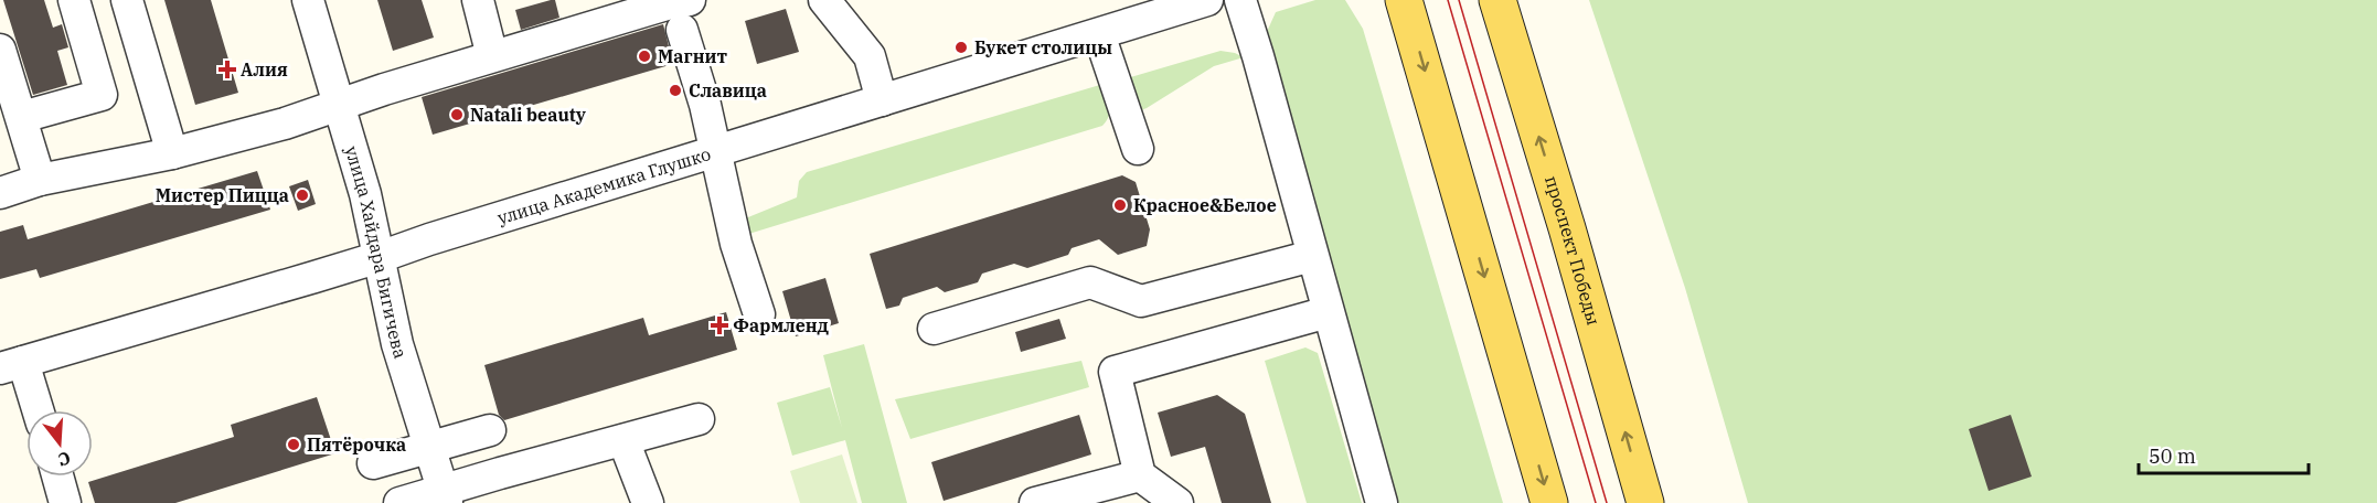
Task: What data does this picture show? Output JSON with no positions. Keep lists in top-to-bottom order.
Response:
{
  "streets": {
    "main road": ["проспект Победы"],
    "street": ["улица Академика Глушко", "улица Хайдара Бигичева"]
  },
  "crossings": [
    ["улица Академика Глушко", "улица Хайдара Бигичева"]
  ],
  "places": {
    "other": [
      "Букет столицы",
      "Магнит",
      "Славица",
      "Natali beauty",
      "Мистер Пицца",
      "Красное&Белое",
      "Пятёрочка"
    ],
    "health": ["Алия", "Фармленд"]
  },
  "scale_bar": "50 m",
  "north": "bottom"
}
